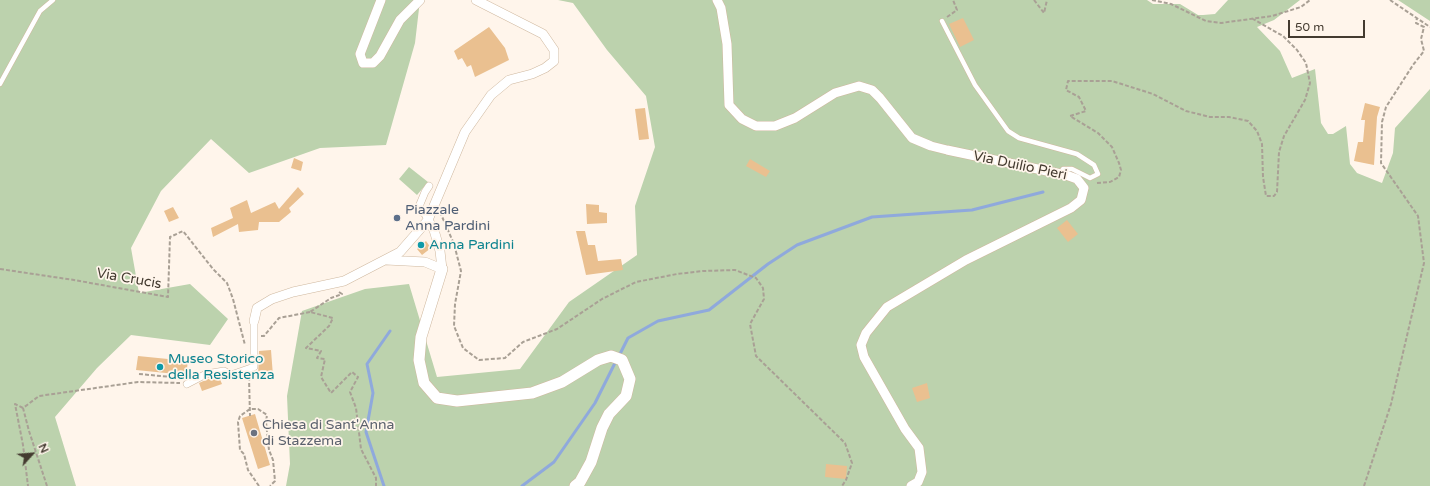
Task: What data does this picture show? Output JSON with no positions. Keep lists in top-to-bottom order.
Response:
{
  "streets": {
    "street": ["Via Duilio Pieri"],
    "path": ["Via Crucis"]
  },
  "places": [
    "Piazzale Anna Pardini",
    "Anna Pardini",
    "Museo Storico della Resistenza",
    "Chiesa di Sant'Anna di Stazzema"
  ],
  "scale_bar": "50 m",
  "north": "top right"
}
